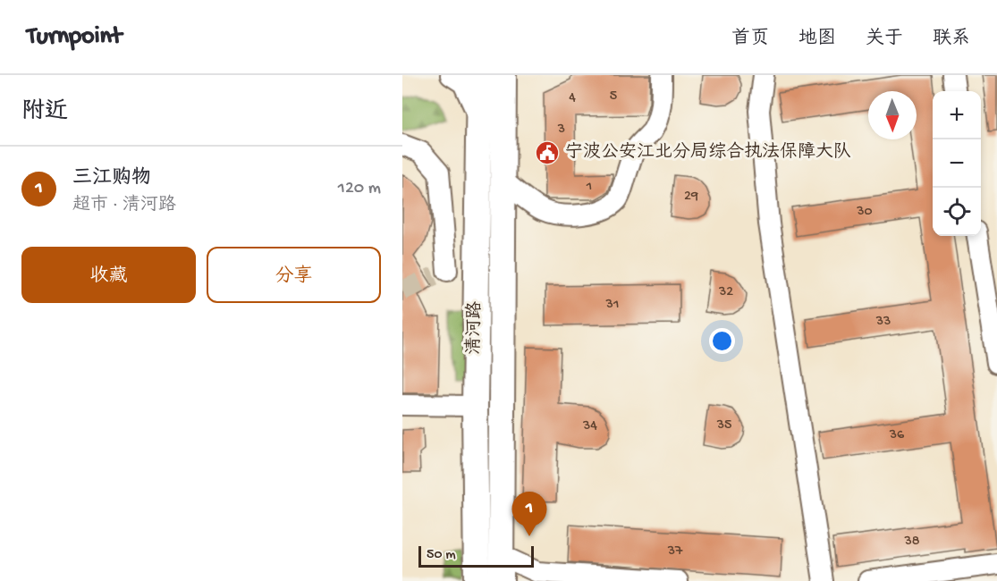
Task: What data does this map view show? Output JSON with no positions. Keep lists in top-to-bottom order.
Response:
{
  "streets": {
    "main road": ["清河路"]
  },
  "places": {
    "public building": ["宁波公安江北分局综合执法保障大队"]
  },
  "house_numbers": [
    "5",
    "4",
    "3",
    "1",
    "29",
    "30",
    "32",
    "31",
    "33",
    "35",
    "34",
    "36",
    "38",
    "37"
  ],
  "scale_bar": "50 m",
  "north": "bottom",
  "page": {
    "header": "Turnpoint",
    "nav": [
      "首页",
      "地图",
      "关于",
      "联系"
    ],
    "heading": "附近",
    "map_buttons": ["+", "−"],
    "list": [
      {
        "mark": "1",
        "name": "三江购物",
        "note": "超市 · 清河路",
        "value": "120 m"
      }
    ],
    "buttons": ["收藏", "分享"],
    "pins": "1",
    "scale": "50 m"
  }
}
